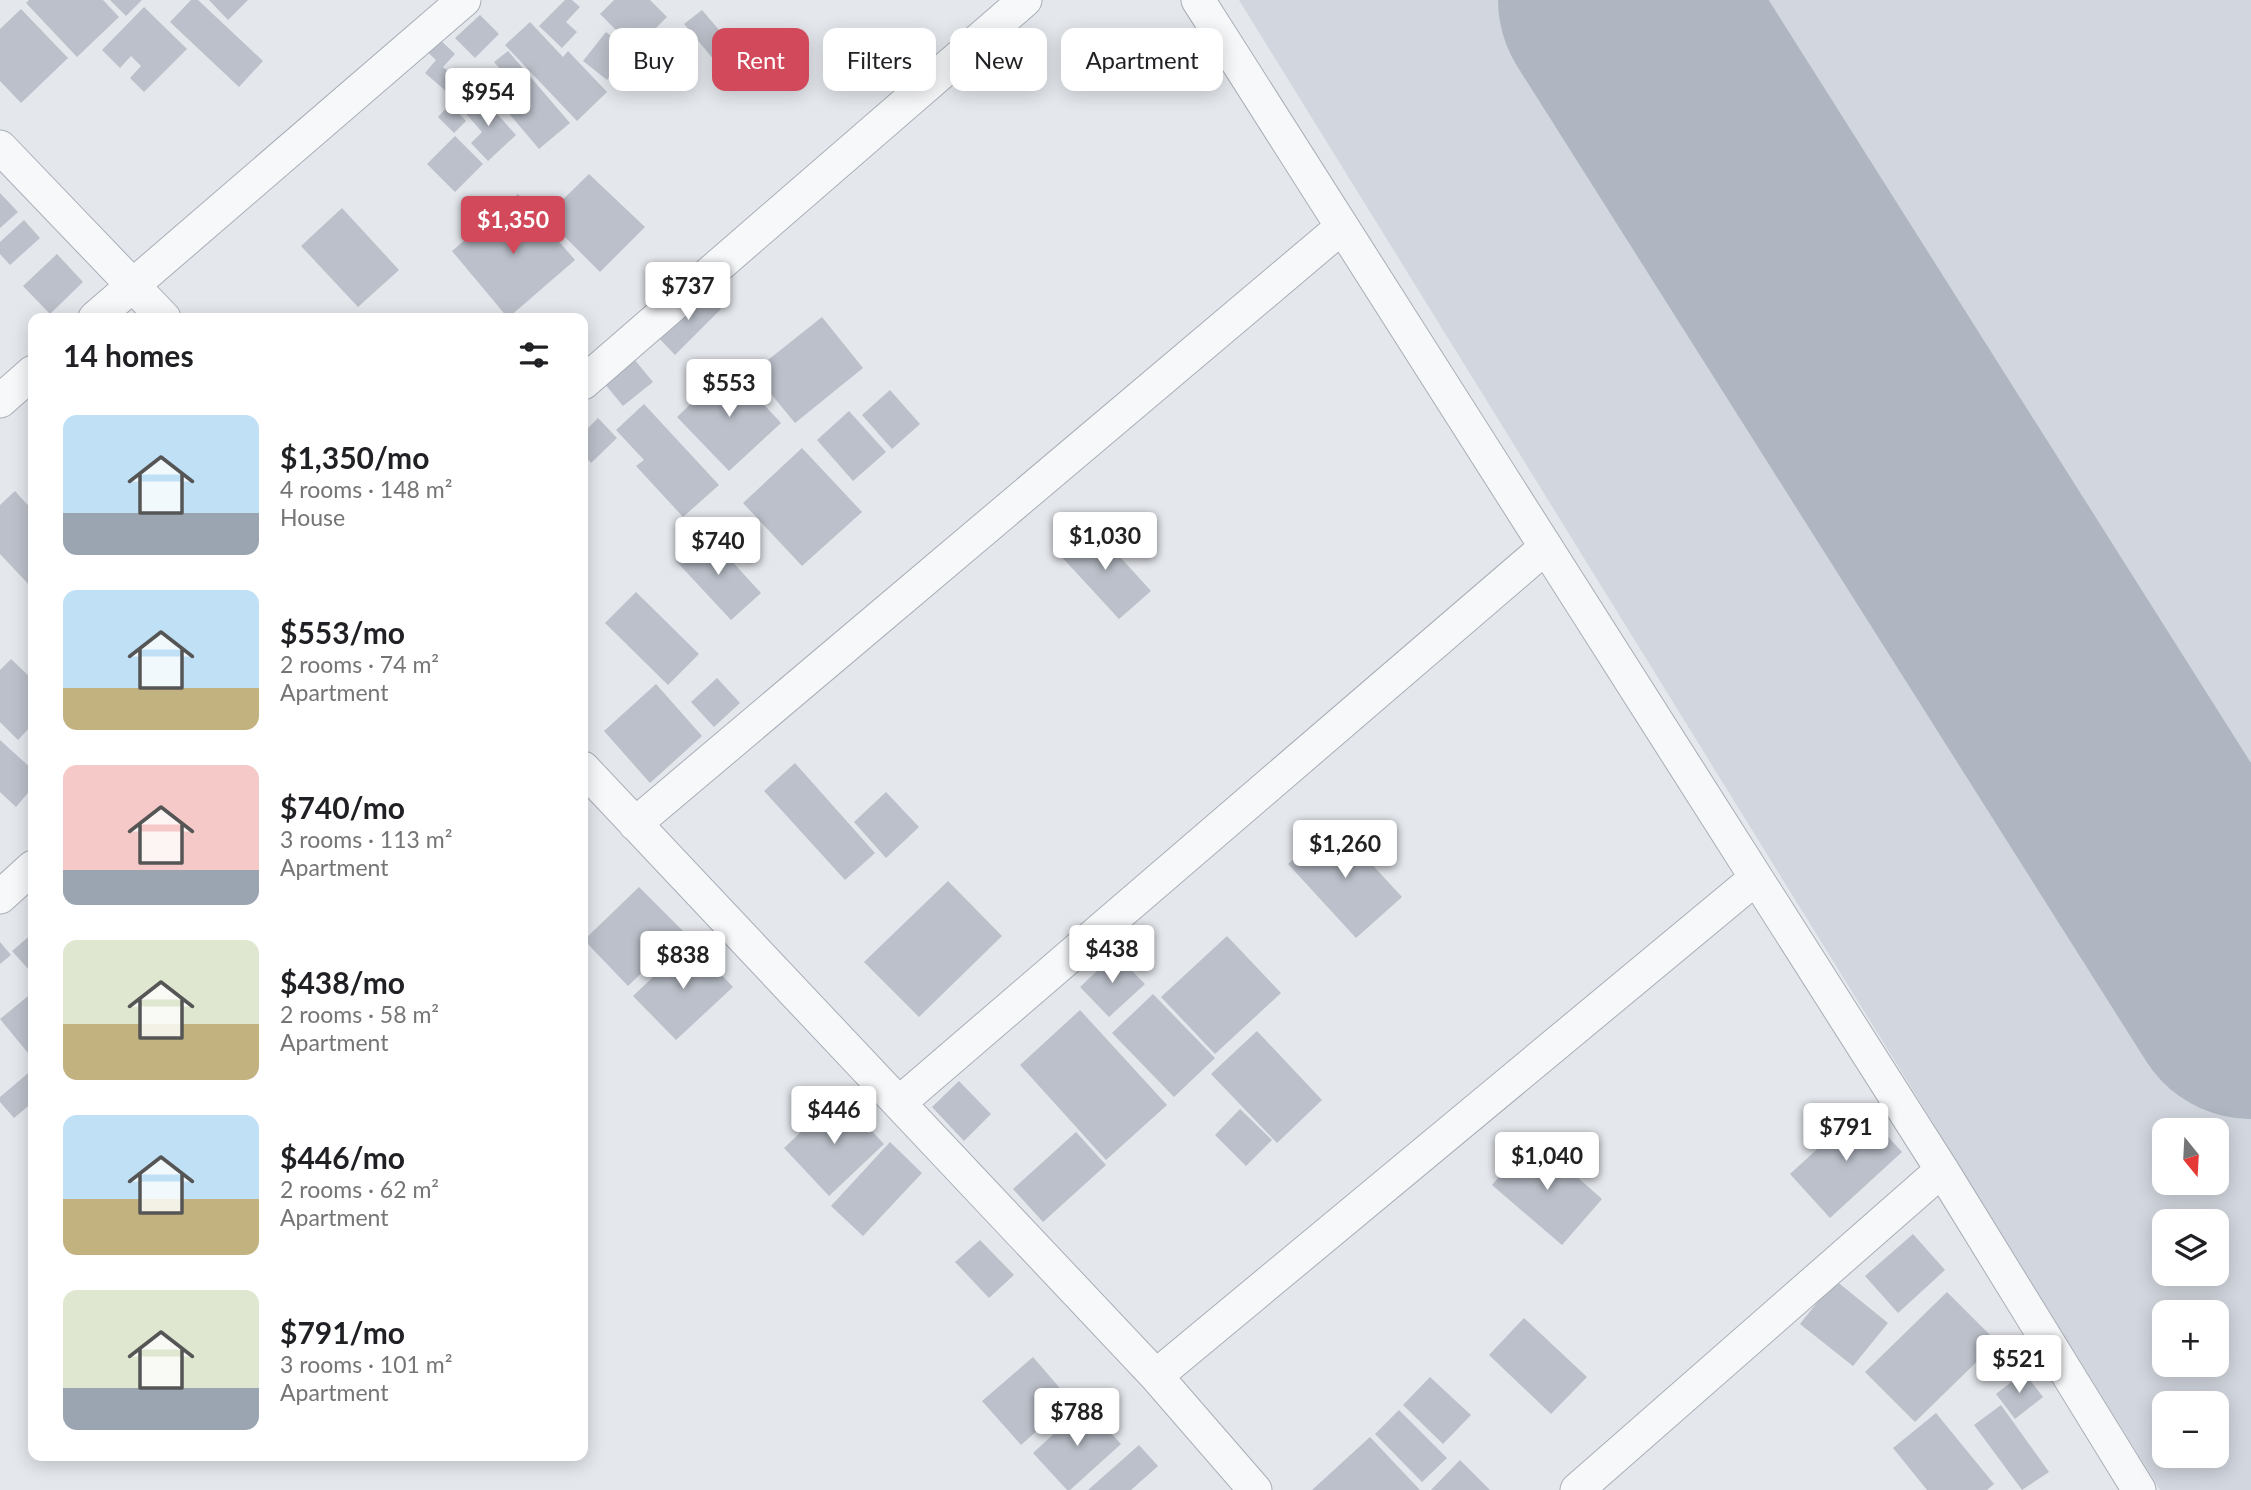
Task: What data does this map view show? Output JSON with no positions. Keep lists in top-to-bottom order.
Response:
{
  "north": "bottom",
  "page": {
    "chip": [
      "Buy",
      "Rent",
      "Filters",
      "New",
      "Apartment"
    ],
    "price": [
      "$954",
      "$1,350",
      "$737",
      "$553",
      "$1,030",
      "$740",
      "$1,260",
      "$438",
      "$838",
      "$446",
      "$791",
      "$1,040",
      "$521",
      "$788"
    ],
    "heading": "14 homes",
    "list": [
      {
        "name": "$1,350/mo",
        "note": "4 rooms · 148 m² · House"
      },
      {
        "name": "$553/mo",
        "note": "2 rooms · 74 m² · Apartment"
      },
      {
        "name": "$740/mo",
        "note": "3 rooms · 113 m² · Apartment"
      },
      {
        "name": "$438/mo",
        "note": "2 rooms · 58 m² · Apartment"
      },
      {
        "name": "$446/mo",
        "note": "2 rooms · 62 m² · Apartment"
      },
      {
        "name": "$791/mo",
        "note": "3 rooms · 101 m² · Apartment"
      }
    ],
    "map_buttons": ["+", "−"]
  }
}
